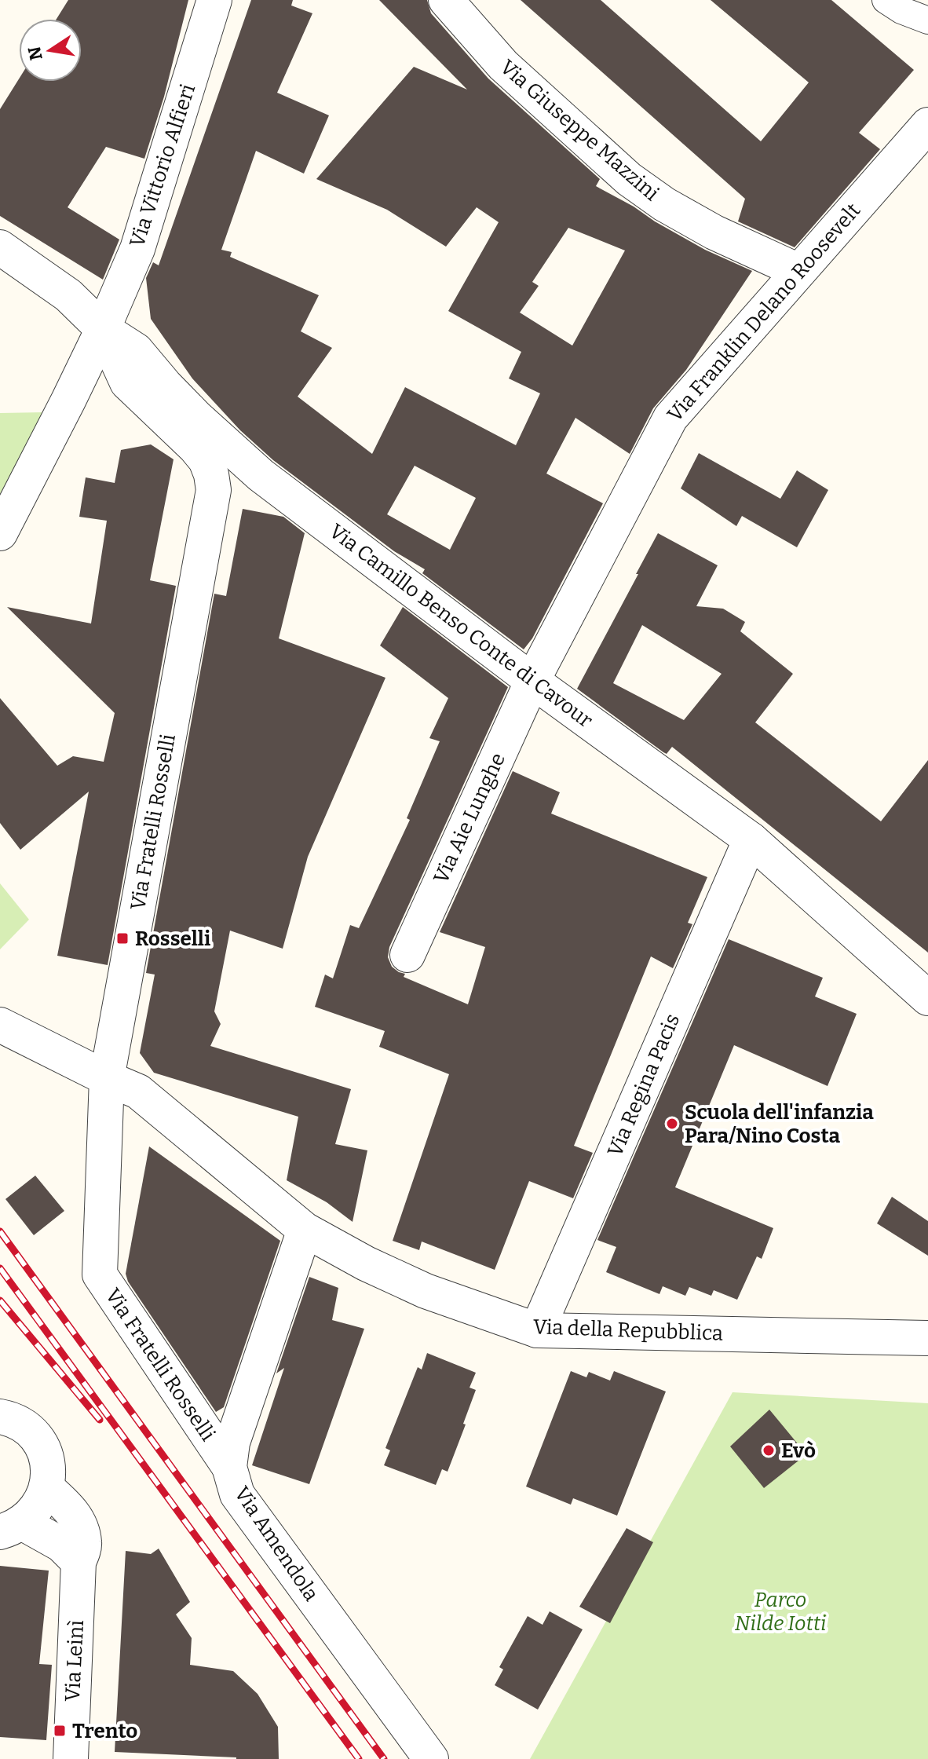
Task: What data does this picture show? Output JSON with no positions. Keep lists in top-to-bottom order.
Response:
{
  "streets": {
    "street": [
      "Via Giuseppe Mazzini",
      "Via Vittorio Alfieri",
      "Via Franklin Delano Roosevelt",
      "Via Camillo Benso Conte di Cavour",
      "Via Aie Lunghe",
      "Via Fratelli Rosselli",
      "Via Regina Pacis",
      "Via della Repubblica",
      "Via Amendola",
      "Via Leinì"
    ]
  },
  "crossings": [
    ["Via Giuseppe Mazzini", "Via Franklin Delano Roosevelt"],
    ["Via Vittorio Alfieri", "Via Camillo Benso Conte di Cavour"],
    ["Via Vittorio Alfieri", "Via Fratelli Rosselli"],
    ["Via Franklin Delano Roosevelt", "Via Camillo Benso Conte di Cavour"],
    ["Via Franklin Delano Roosevelt", "Via Aie Lunghe"],
    ["Via Camillo Benso Conte di Cavour", "Via Aie Lunghe"],
    ["Via Camillo Benso Conte di Cavour", "Via Fratelli Rosselli"],
    ["Via Camillo Benso Conte di Cavour", "Via Regina Pacis"],
    ["Via Fratelli Rosselli", "Via della Repubblica"],
    ["Via Fratelli Rosselli", "Via Amendola"],
    ["Via Regina Pacis", "Via della Repubblica"],
    ["Via della Repubblica", "Via Amendola"]
  ],
  "parks": ["Parco Nilde Iotti"],
  "places": {
    "transit": ["Rosselli", "Trento"],
    "other": ["Scuola dell'infanzia Para/Nino Costa", "Evò"]
  },
  "north": "left"
}
